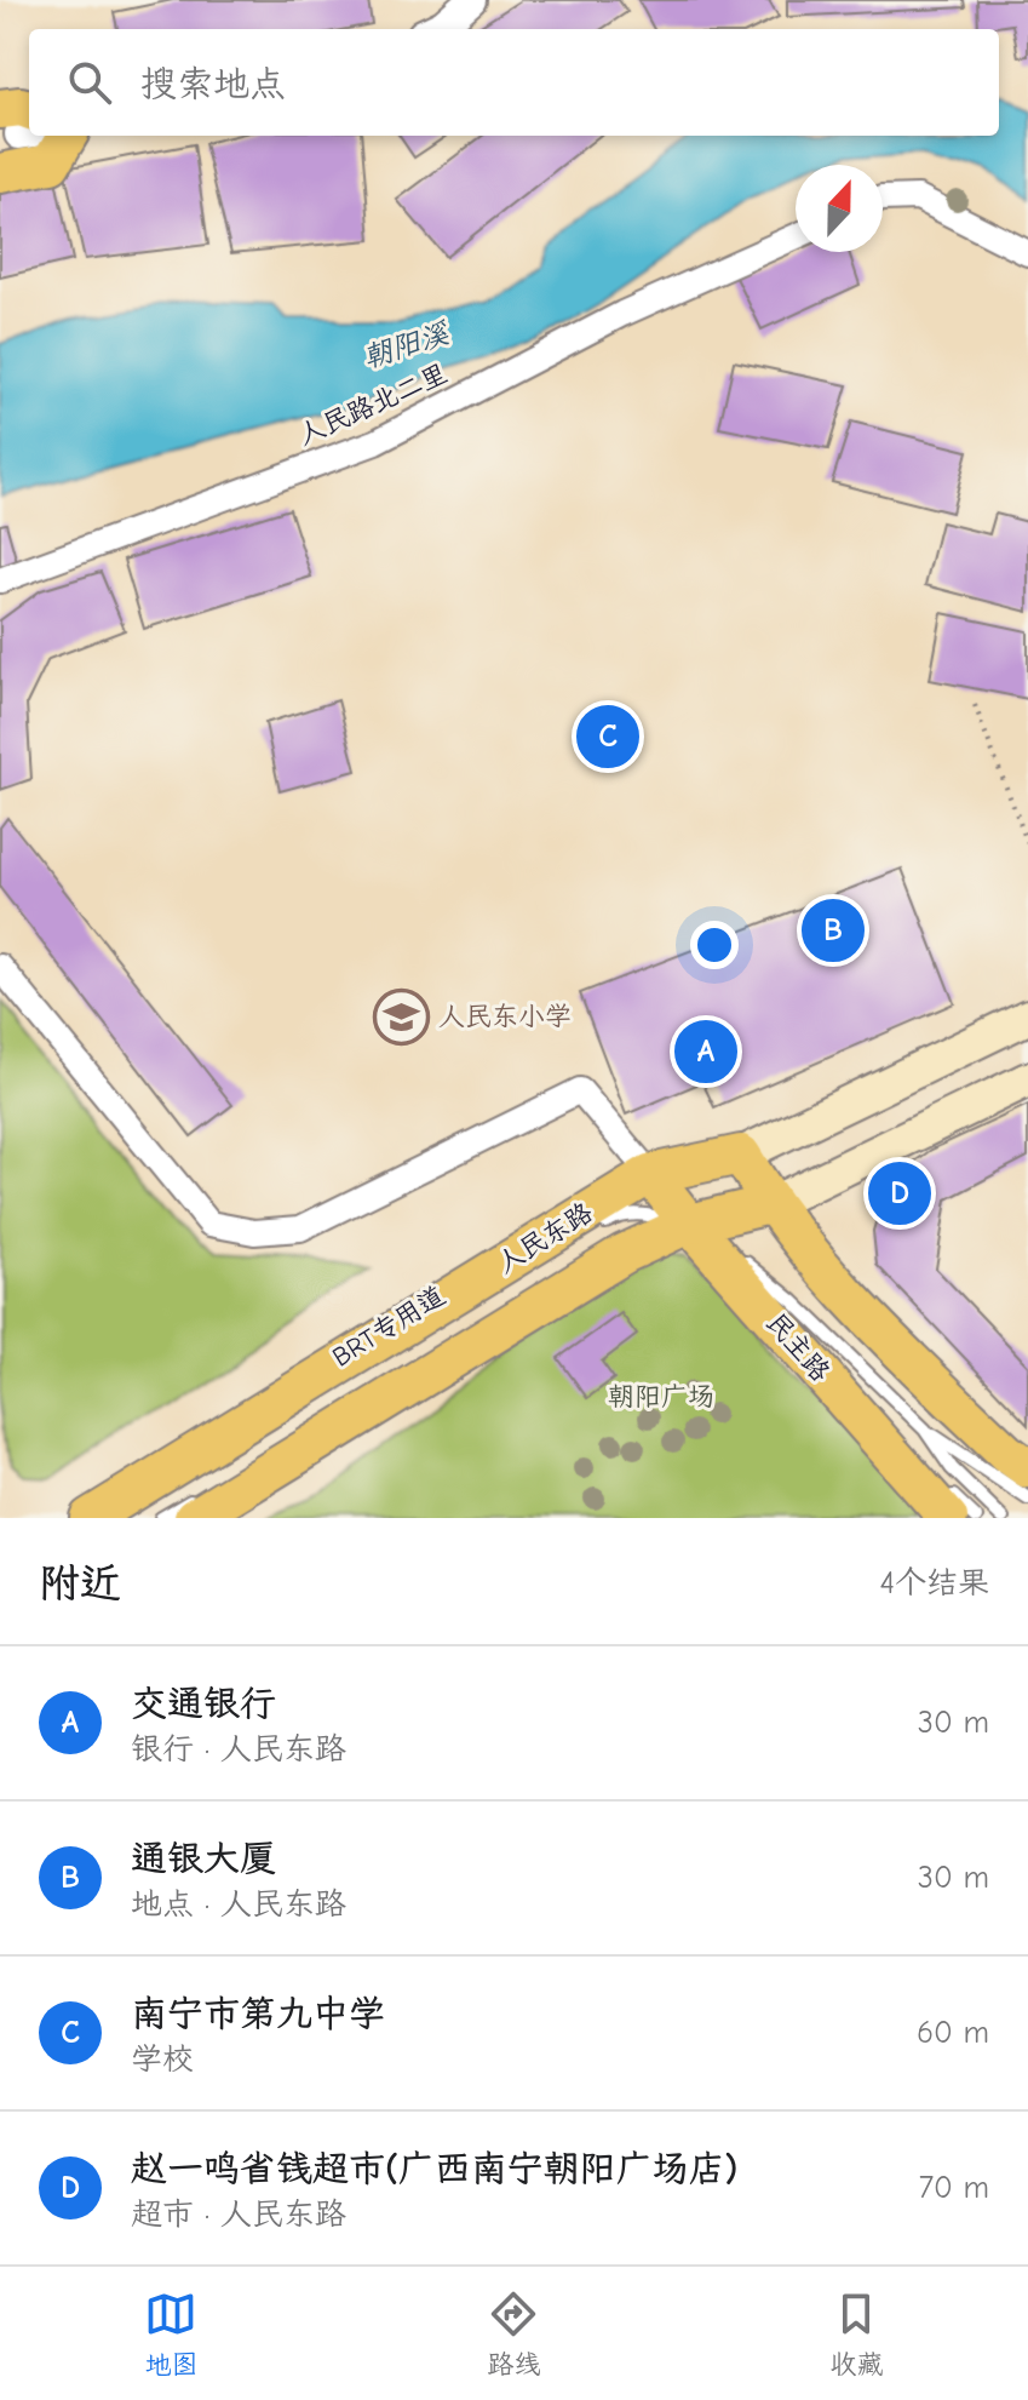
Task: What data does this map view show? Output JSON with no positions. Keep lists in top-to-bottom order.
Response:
{
  "streets": {
    "main road": ["人民东路", "民主路"],
    "street": ["人民路北二里"]
  },
  "crossings": [
    ["人民东路", "民主路"]
  ],
  "water": ["朝阳溪"],
  "parks": ["朝阳广场"],
  "places": {
    "school or university": ["人民东小学"]
  },
  "north": "top",
  "page": {
    "search": "搜索地点",
    "pins": [
      "C",
      "B",
      "A",
      "D"
    ],
    "heading": ["附近", "4个结果"],
    "list": [
      {
        "mark": "A",
        "name": "交通银行",
        "note": "银行 · 人民东路",
        "value": "30 m"
      },
      {
        "mark": "B",
        "name": "通银大厦",
        "note": "地点 · 人民东路",
        "value": "30 m"
      },
      {
        "mark": "C",
        "name": "南宁市第九中学",
        "note": "学校",
        "value": "60 m"
      },
      {
        "mark": "D",
        "name": "赵一鸣省钱超市(广西南宁朝阳广场店)",
        "note": "超市 · 人民东路",
        "value": "70 m"
      }
    ],
    "nav": ["地图", "路线", "收藏"]
  }
}
